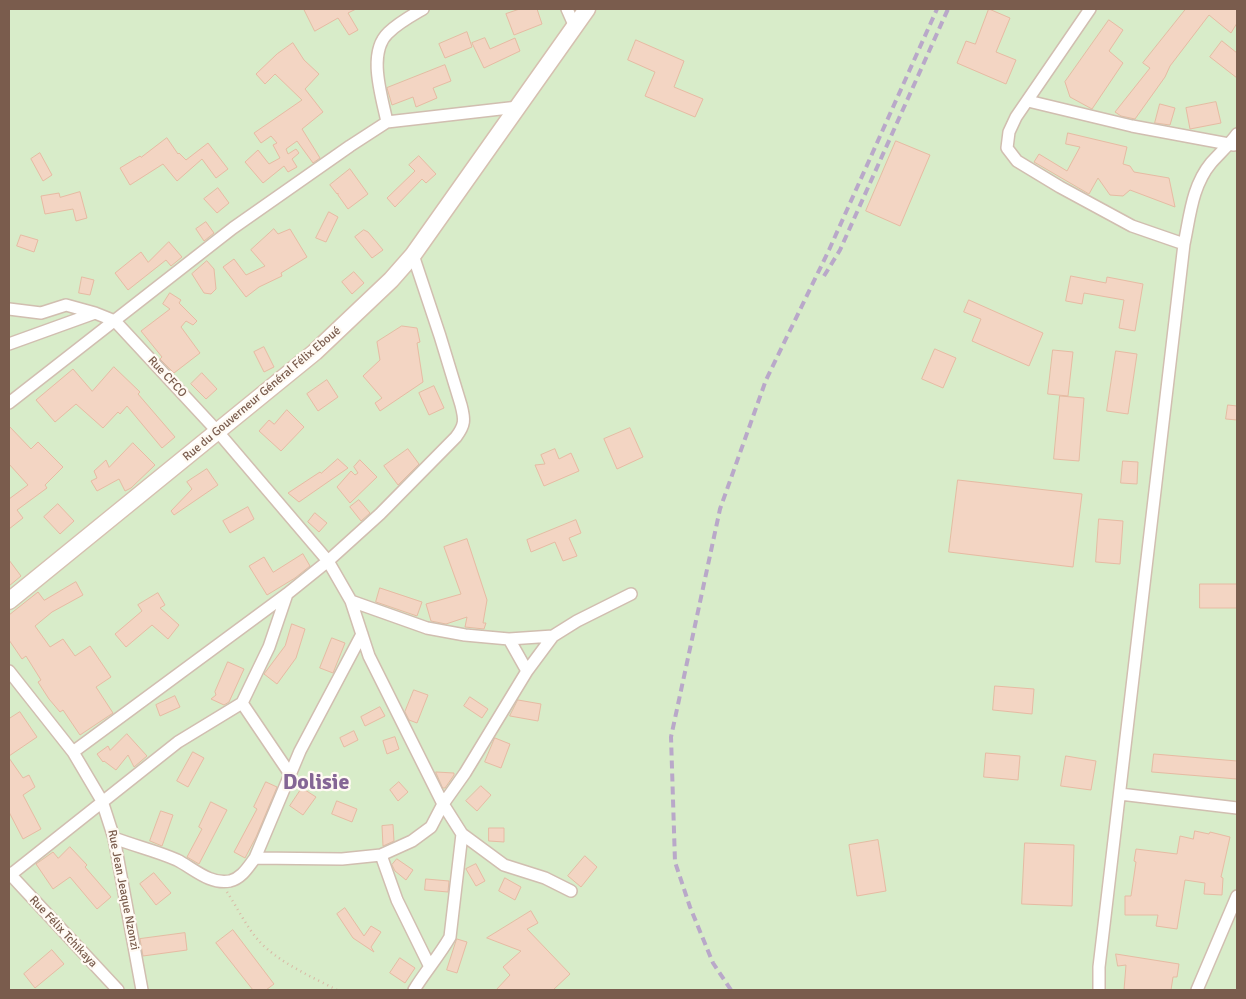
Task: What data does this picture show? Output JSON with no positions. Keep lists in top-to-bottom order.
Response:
{
  "streets": {
    "main road": ["Rue du Gouverneur Général Félix Eboué"],
    "street": ["Rue CFCO", "Rue Jean Jeaque Nzonzi", "Rue Félix Tchikaya"]
  },
  "crossings": [
    ["Rue CFCO", "Rue du Gouverneur Général Félix Eboué"]
  ],
  "districts": ["Dolisie"]
}
